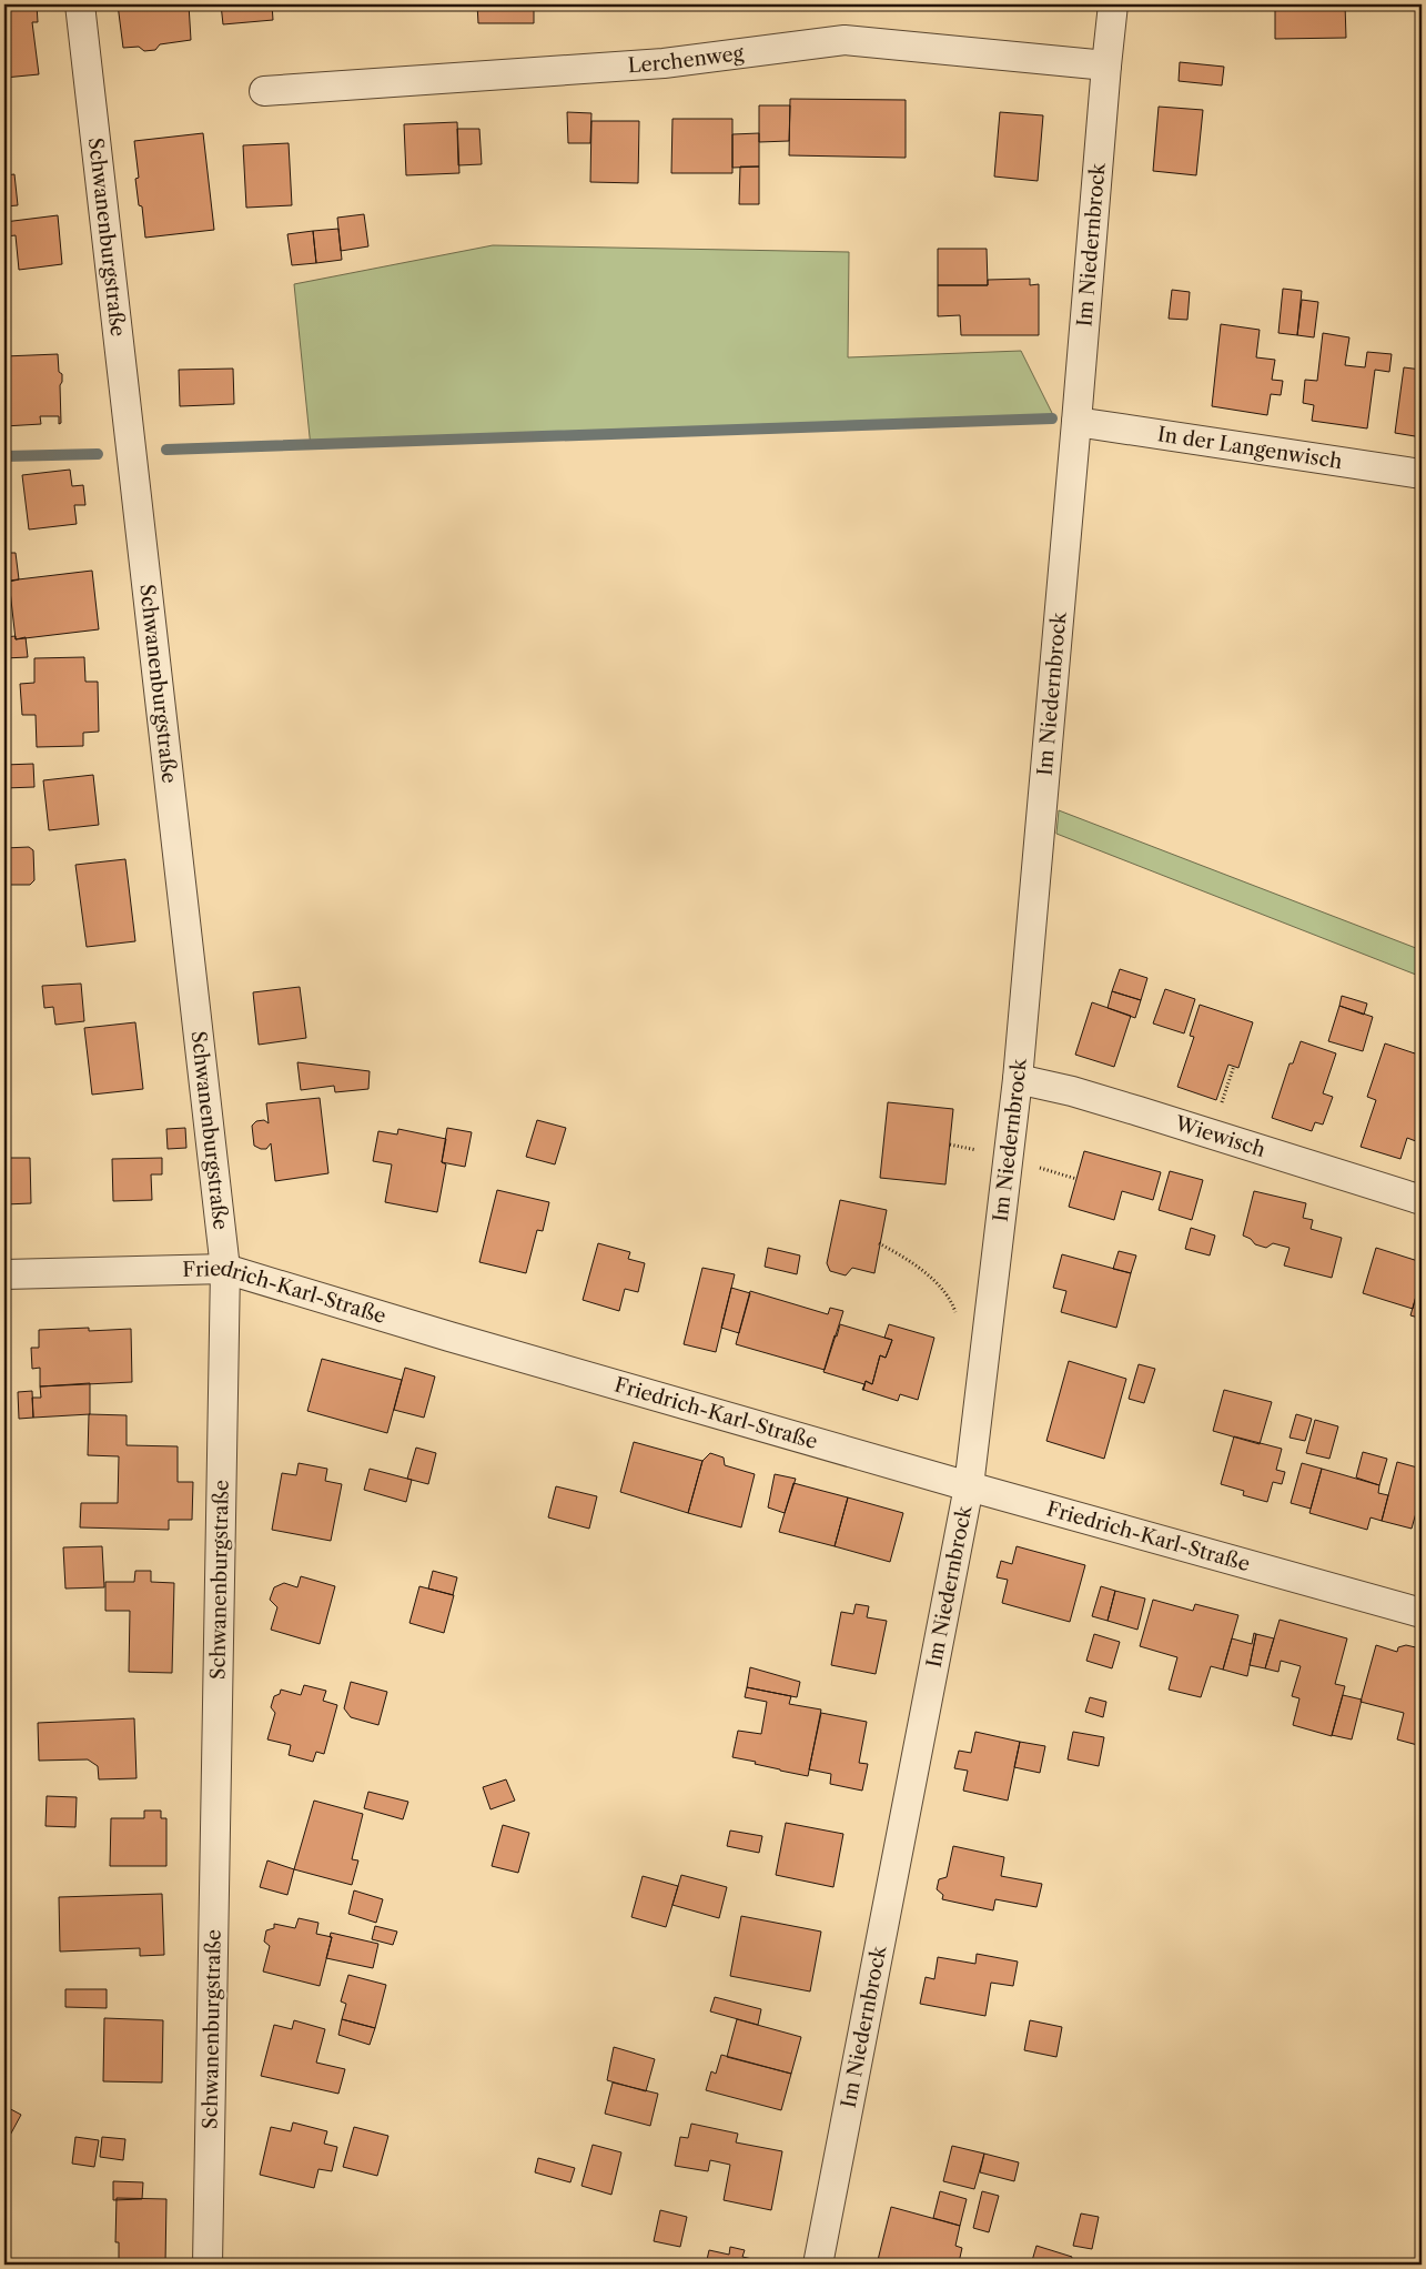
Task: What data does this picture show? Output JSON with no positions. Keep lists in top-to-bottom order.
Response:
{
  "streets": {
    "street": [
      "Lerchenweg",
      "Schwanenburgstraße",
      "Im Niedernbrock",
      "In der Langenwisch",
      "Wiewisch",
      "Friedrich-Karl-Straße"
    ]
  },
  "crossings": [
    ["Lerchenweg", "Im Niedernbrock"],
    ["Schwanenburgstraße", "Friedrich-Karl-Straße"],
    ["Im Niedernbrock", "In der Langenwisch"],
    ["Im Niedernbrock", "Wiewisch"],
    ["Im Niedernbrock", "Friedrich-Karl-Straße"]
  ]
}
